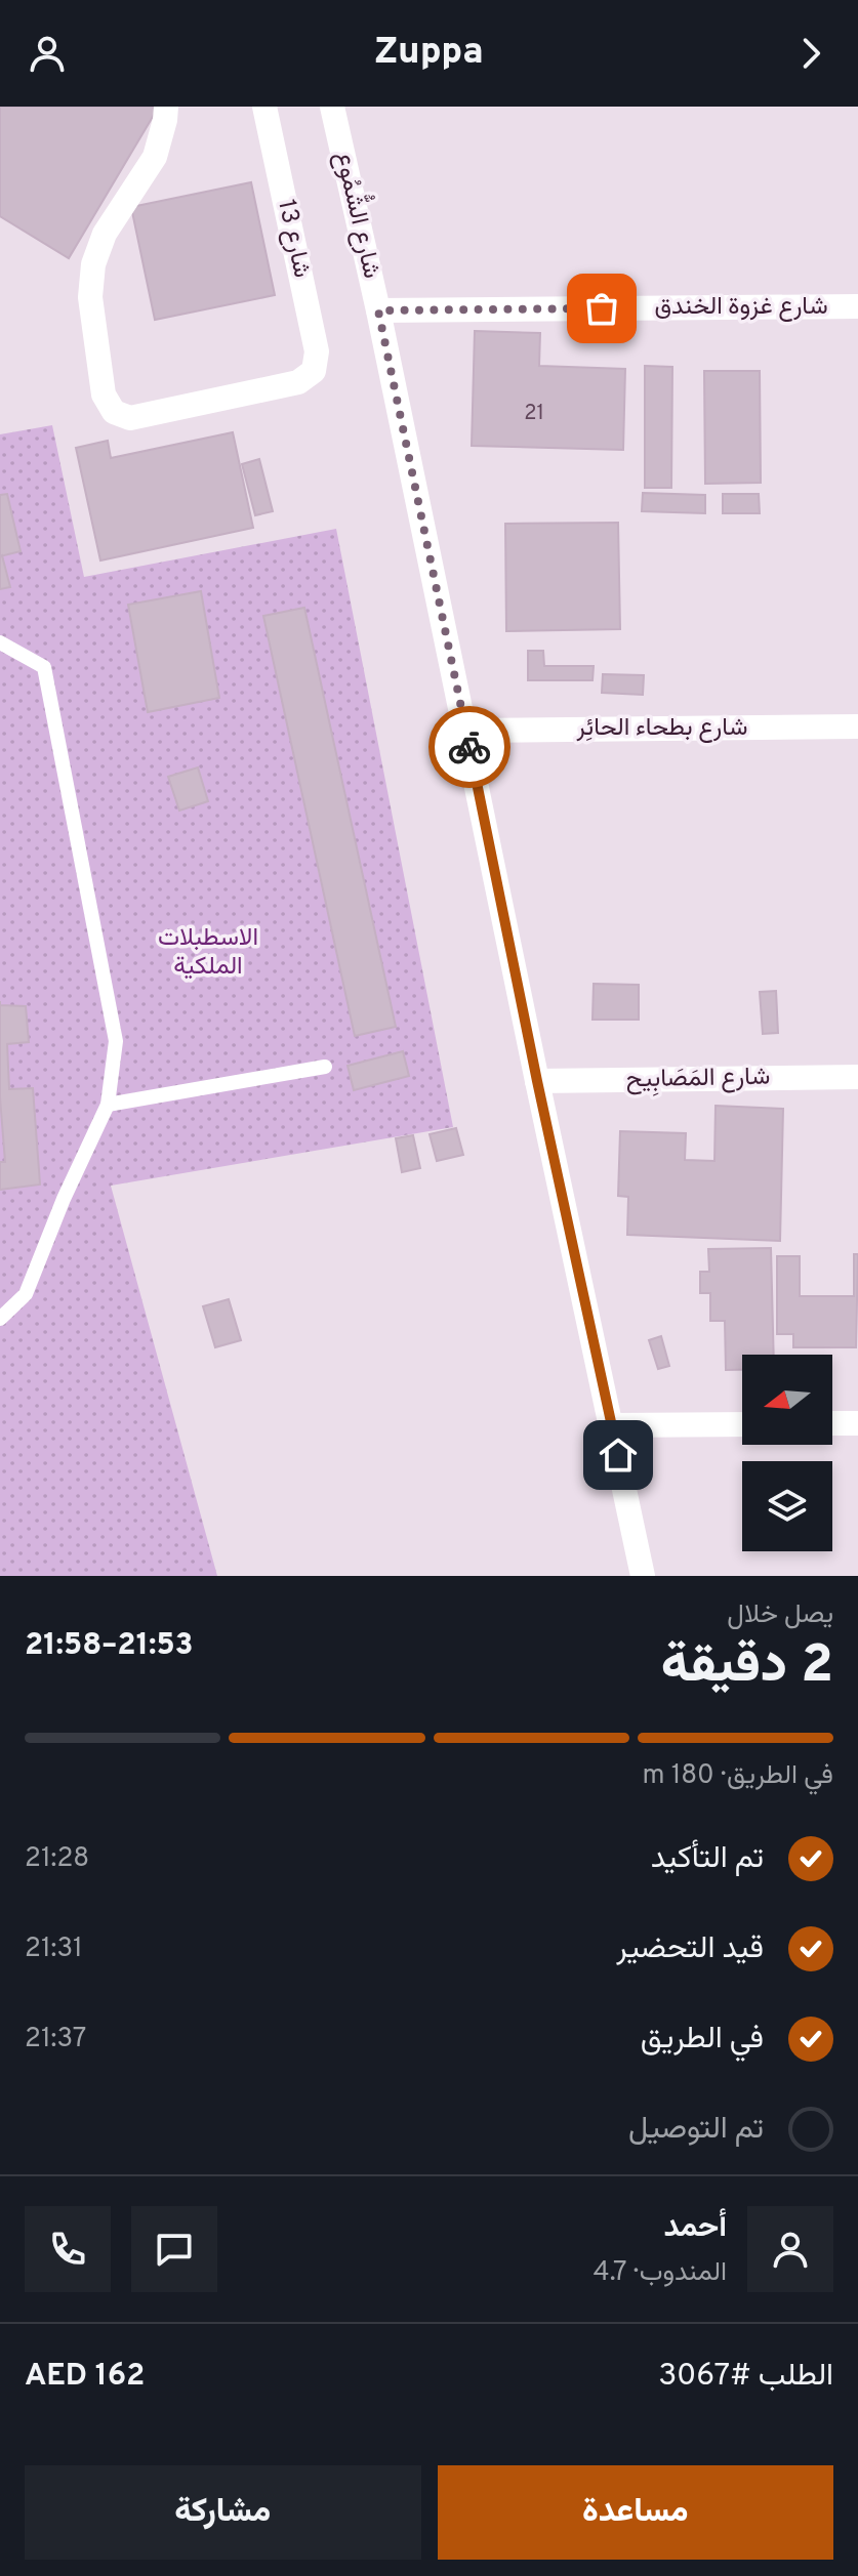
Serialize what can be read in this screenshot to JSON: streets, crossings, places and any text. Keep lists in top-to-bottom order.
{
  "streets": {
    "street": [
      "شارع الشُّمُوع",
      "شارع 13",
      "شارع غزوة الخندق",
      "شارع بطحاء الحائِر",
      "شارع المَصَابِيح"
    ]
  },
  "crossings": [
    ["شارع الشُّمُوع", "شارع غزوة الخندق"],
    ["شارع الشُّمُوع", "شارع بطحاء الحائِر"],
    ["شارع الشُّمُوع", "شارع المَصَابِيح"]
  ],
  "parks": ["الاسطبلات الملكية"],
  "house_numbers": ["21"],
  "north": "left",
  "page": {
    "header": "Zuppa",
    "heading": ["2 دقيقة", "يصل خلال", "21:53–21:58"],
    "panel": [
      "أحمد",
      "المندوب · 4.7",
      "الطلب #3067",
      "AED 162"
    ],
    "bar": "في الطريق · 180 m",
    "list": [
      ["تم التأكيد", "21:28"],
      ["قيد التحضير", "21:31"],
      ["في الطريق", "21:37"],
      "تم التوصيل"
    ],
    "buttons": ["مساعدة", "مشاركة"]
  }
}
